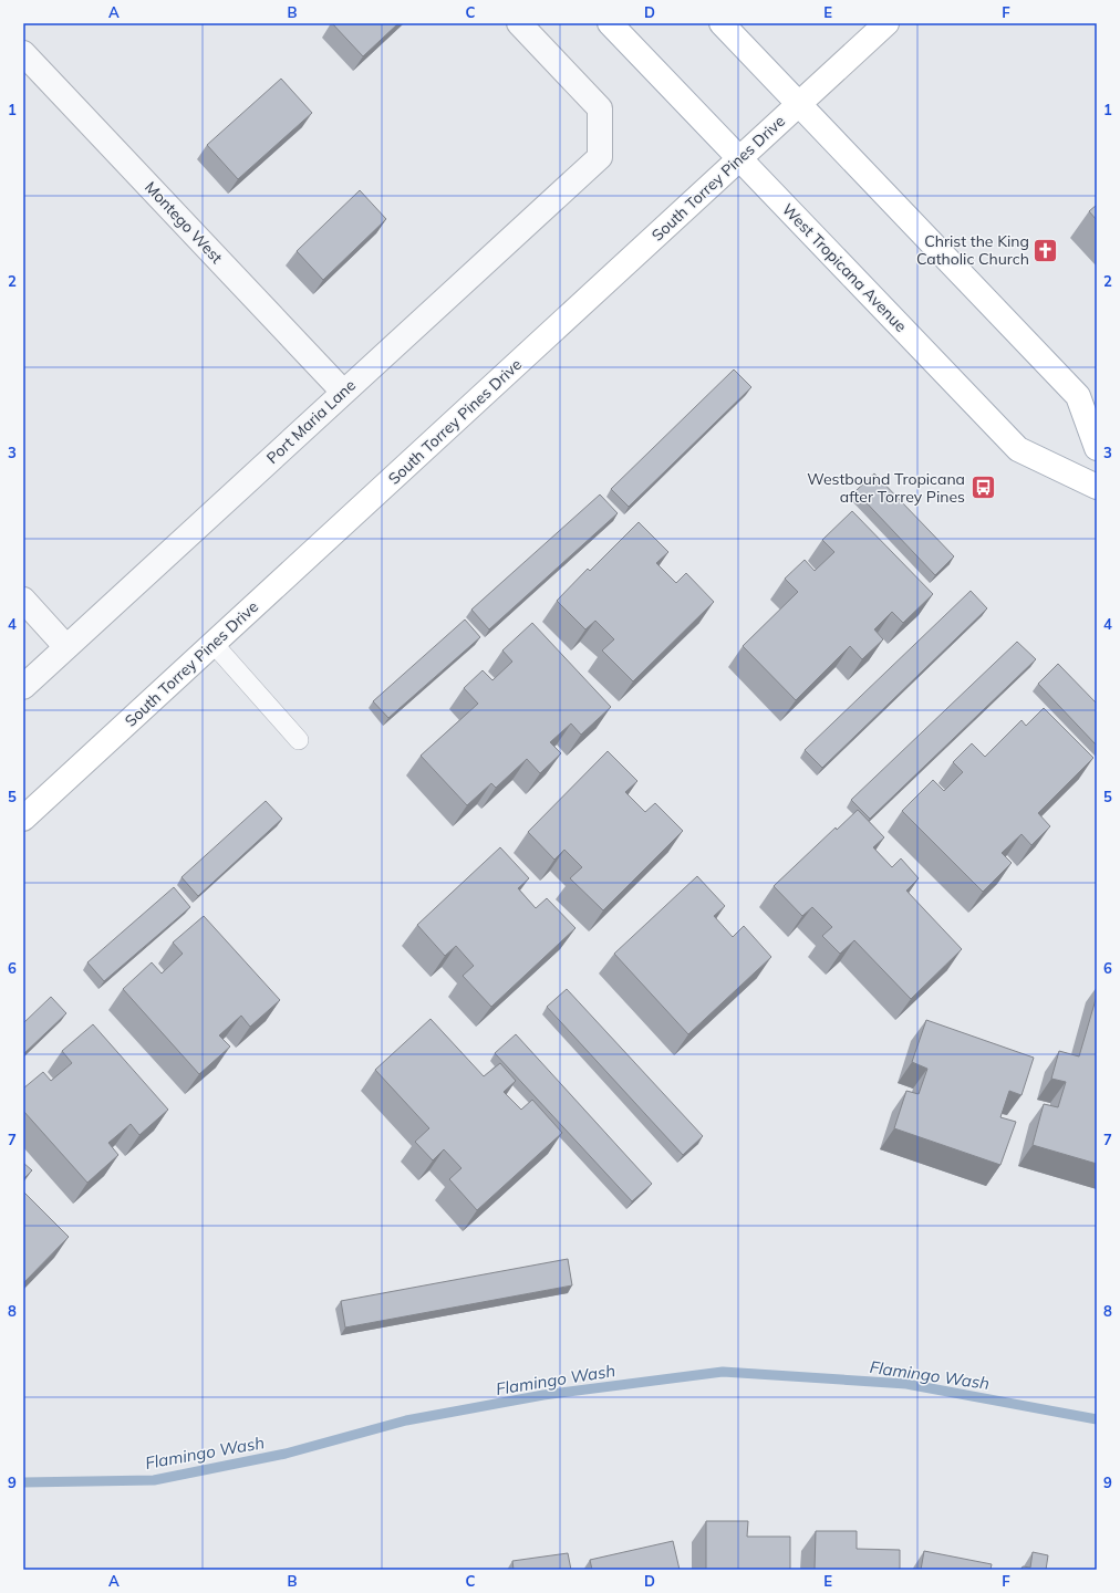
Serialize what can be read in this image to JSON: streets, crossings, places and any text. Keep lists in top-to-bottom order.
{
  "streets": {
    "main road": ["South Torrey Pines Drive", "West Tropicana Avenue"],
    "street": ["Montego West", "Port Maria Lane"]
  },
  "crossings": [
    ["South Torrey Pines Drive", "West Tropicana Avenue"],
    ["Montego West", "Port Maria Lane"]
  ],
  "water": ["Flamingo Wash"],
  "places": {
    "church": ["Christ the King Catholic Church"],
    "bus stop": ["Westbound Tropicana after Torrey Pines"]
  },
  "grid": {
    "columns": [
      "A",
      "B",
      "C",
      "D",
      "E",
      "F"
    ],
    "rows": [
      "1",
      "2",
      "3",
      "4",
      "5",
      "6",
      "7",
      "8",
      "9"
    ]
  }
}
